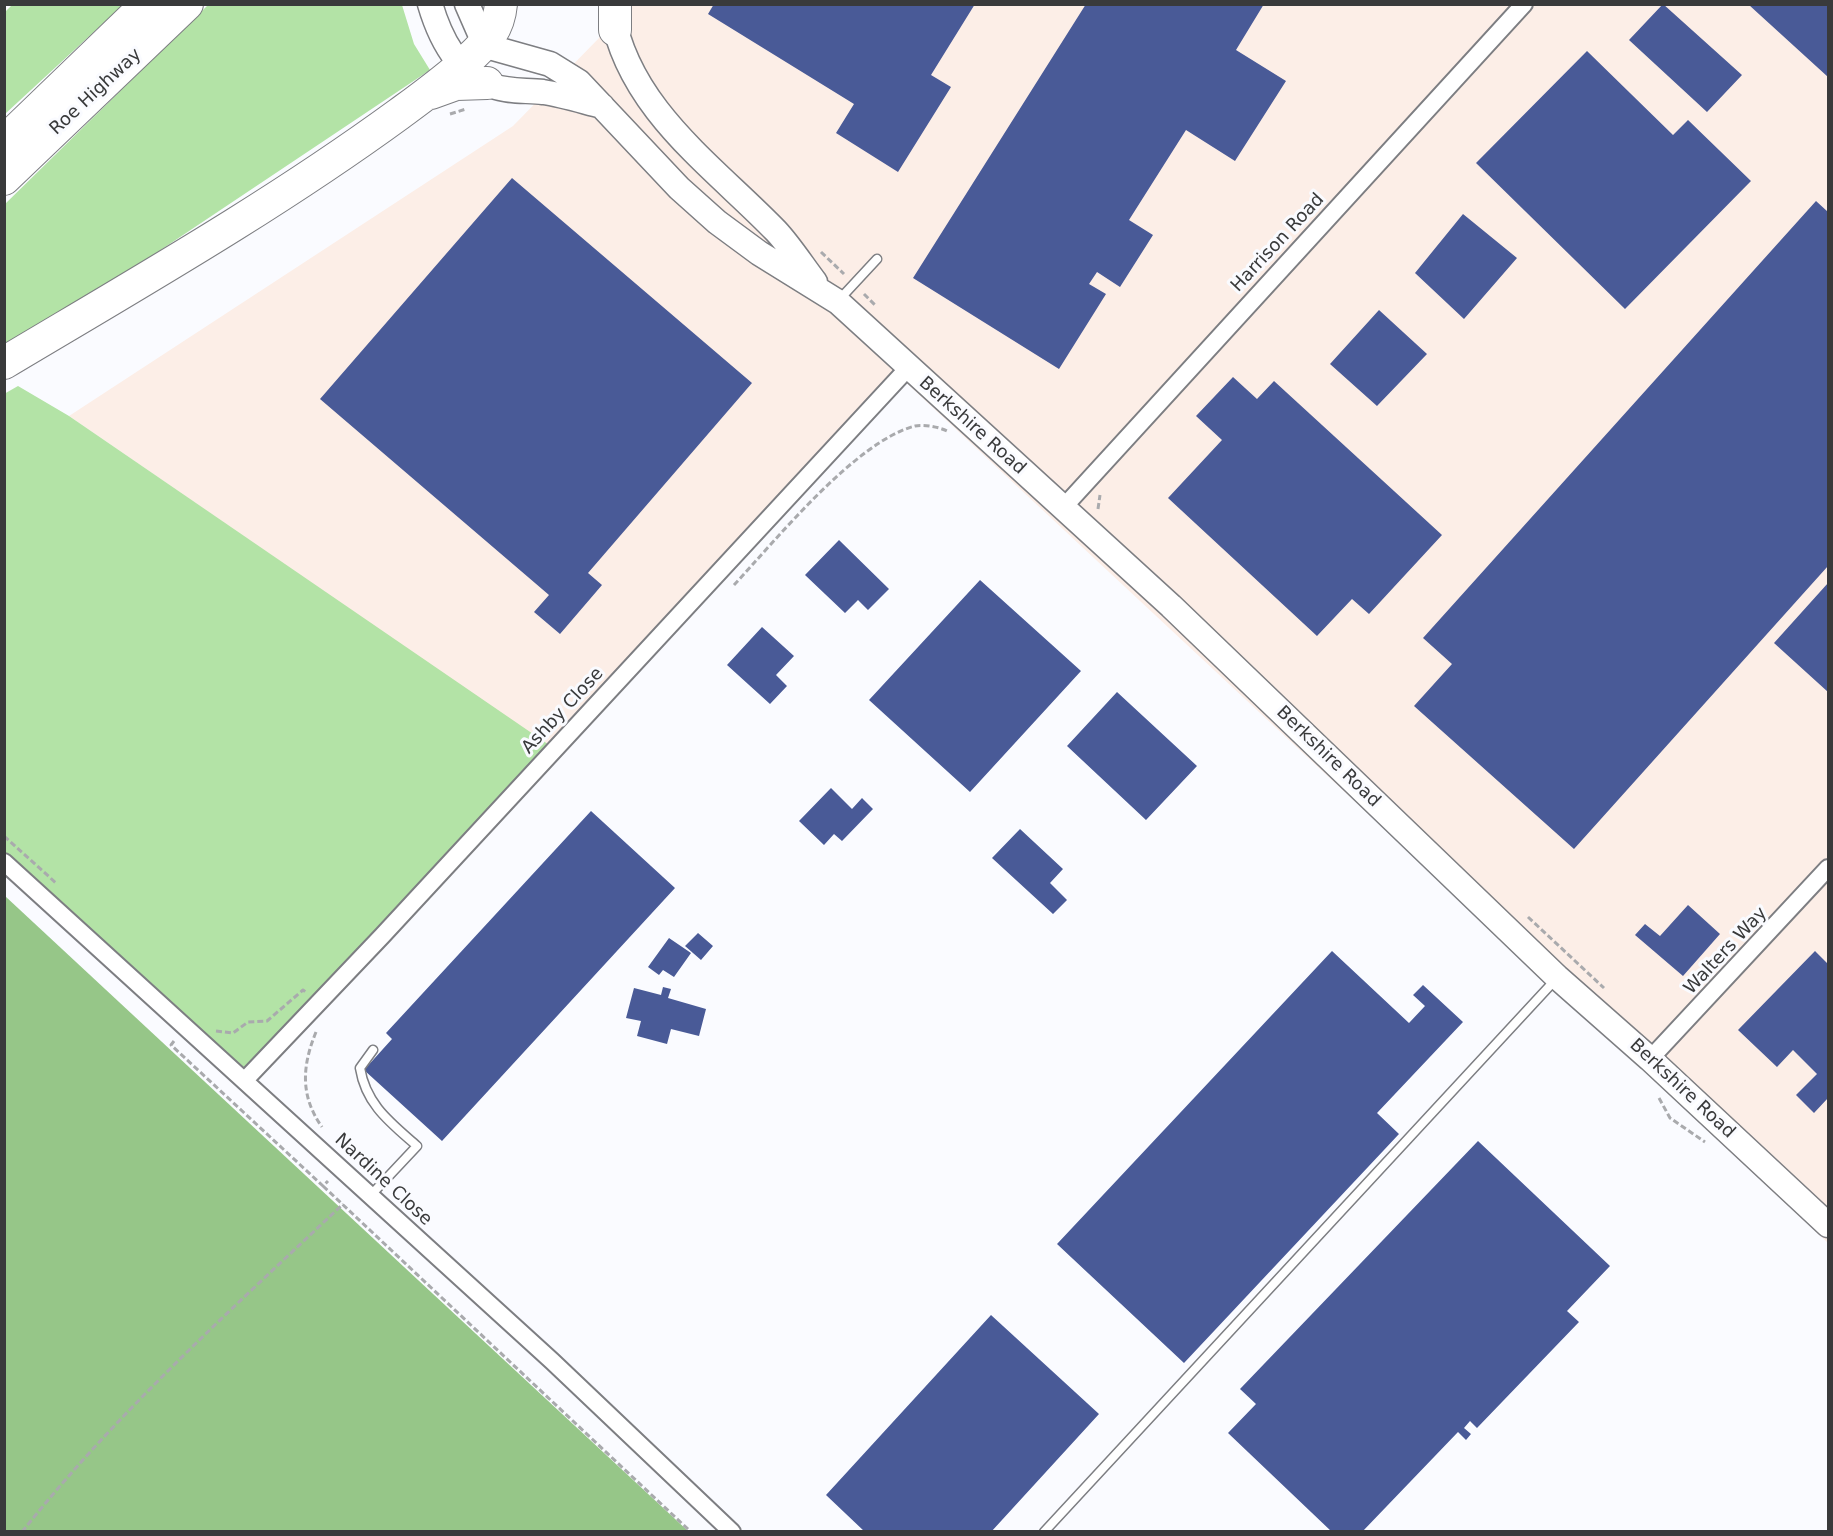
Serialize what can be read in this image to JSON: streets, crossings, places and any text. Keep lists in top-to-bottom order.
{
  "streets": {
    "highway": ["Roe Highway"],
    "main road": ["Berkshire Road"],
    "street": [
      "Harrison Road",
      "Ashby Close",
      "Walters Way",
      "Nardine Close"
    ]
  },
  "crossings": [
    ["Harrison Road", "Berkshire Road"],
    ["Berkshire Road", "Ashby Close"],
    ["Berkshire Road", "Walters Way"],
    ["Ashby Close", "Nardine Close"]
  ]
}
